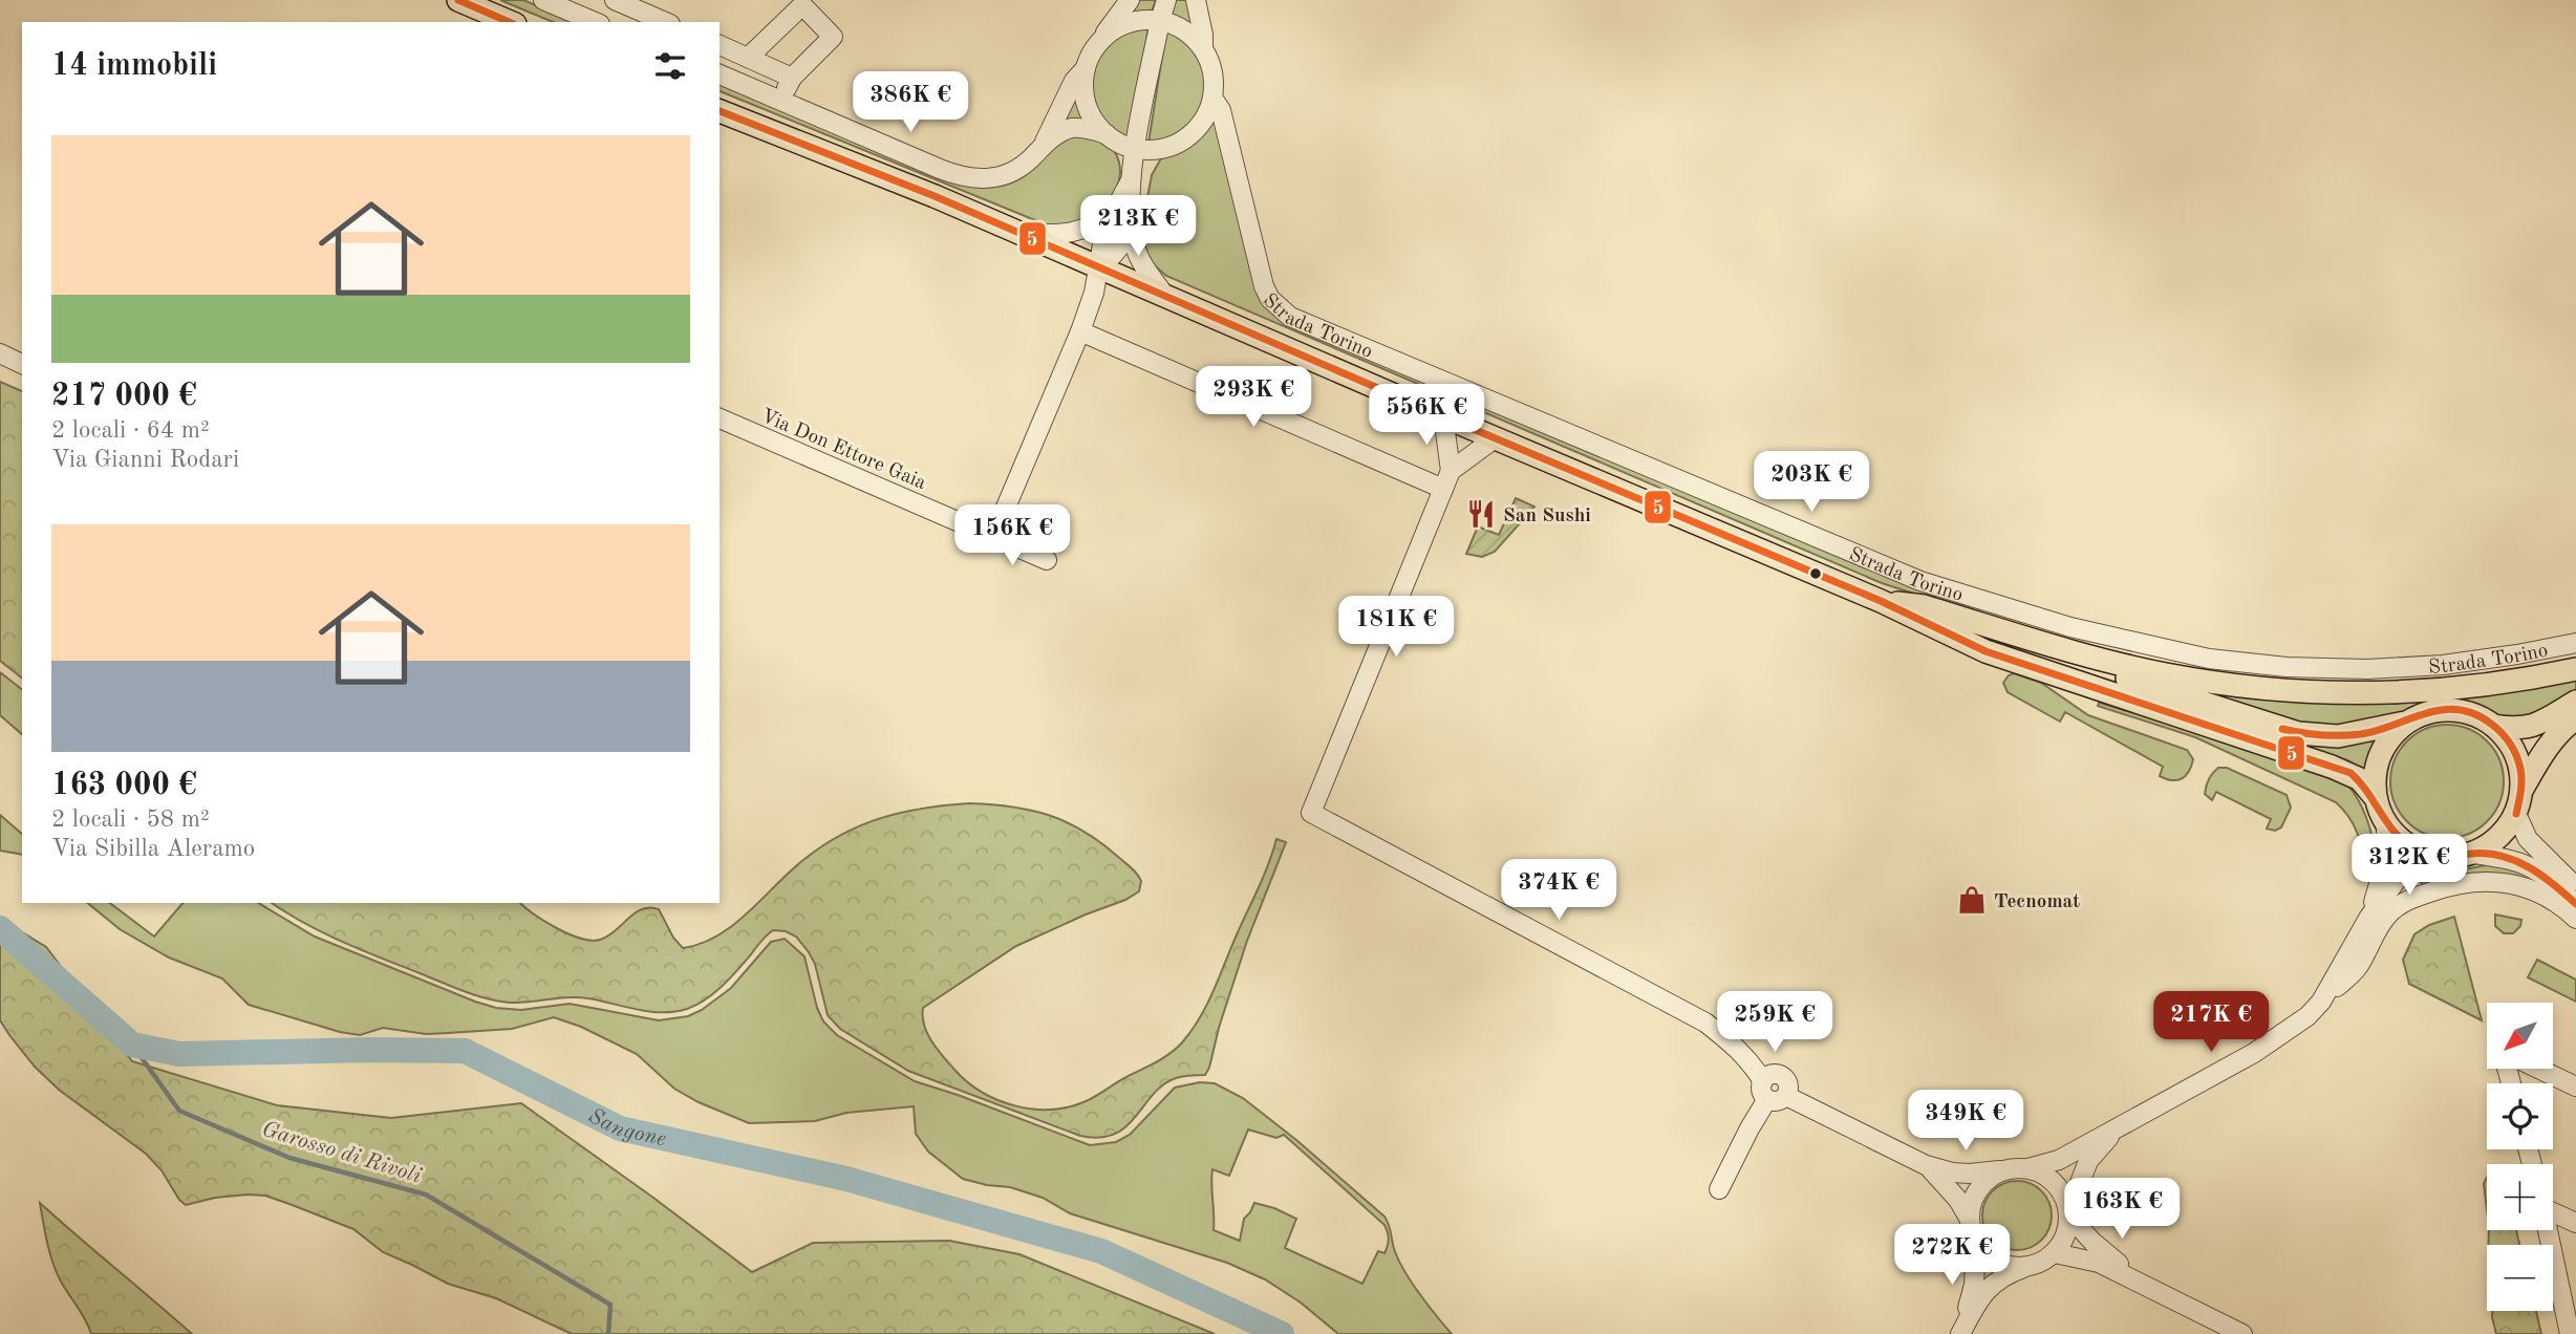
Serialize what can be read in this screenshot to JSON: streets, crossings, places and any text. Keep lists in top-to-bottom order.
{
  "streets": {
    "main road": ["Strada Torino"],
    "street": ["Via Don Ettore Gaia"]
  },
  "water": ["Sangone", "Garosso di Rivoli"],
  "places": {
    "restaurant": ["San Sushi"],
    "shop": ["Tecnomat"]
  },
  "lines": ["transit line 5"],
  "north": "bottom left",
  "page": {
    "heading": "14 immobili",
    "price": [
      "386K €",
      "213K €",
      "293K €",
      "556K €",
      "203K €",
      "156K €",
      "181K €",
      "312K €",
      "374K €",
      "259K €",
      "217K €",
      "349K €",
      "163K €",
      "272K €"
    ],
    "list": [
      {
        "name": "217 000 €",
        "note": "2 locali · 64 m² · Via Gianni Rodari"
      },
      {
        "name": "163 000 €",
        "note": "2 locali · 58 m² · Via Sibilla Aleramo"
      }
    ],
    "map_buttons": ["+", "−"]
  }
}
